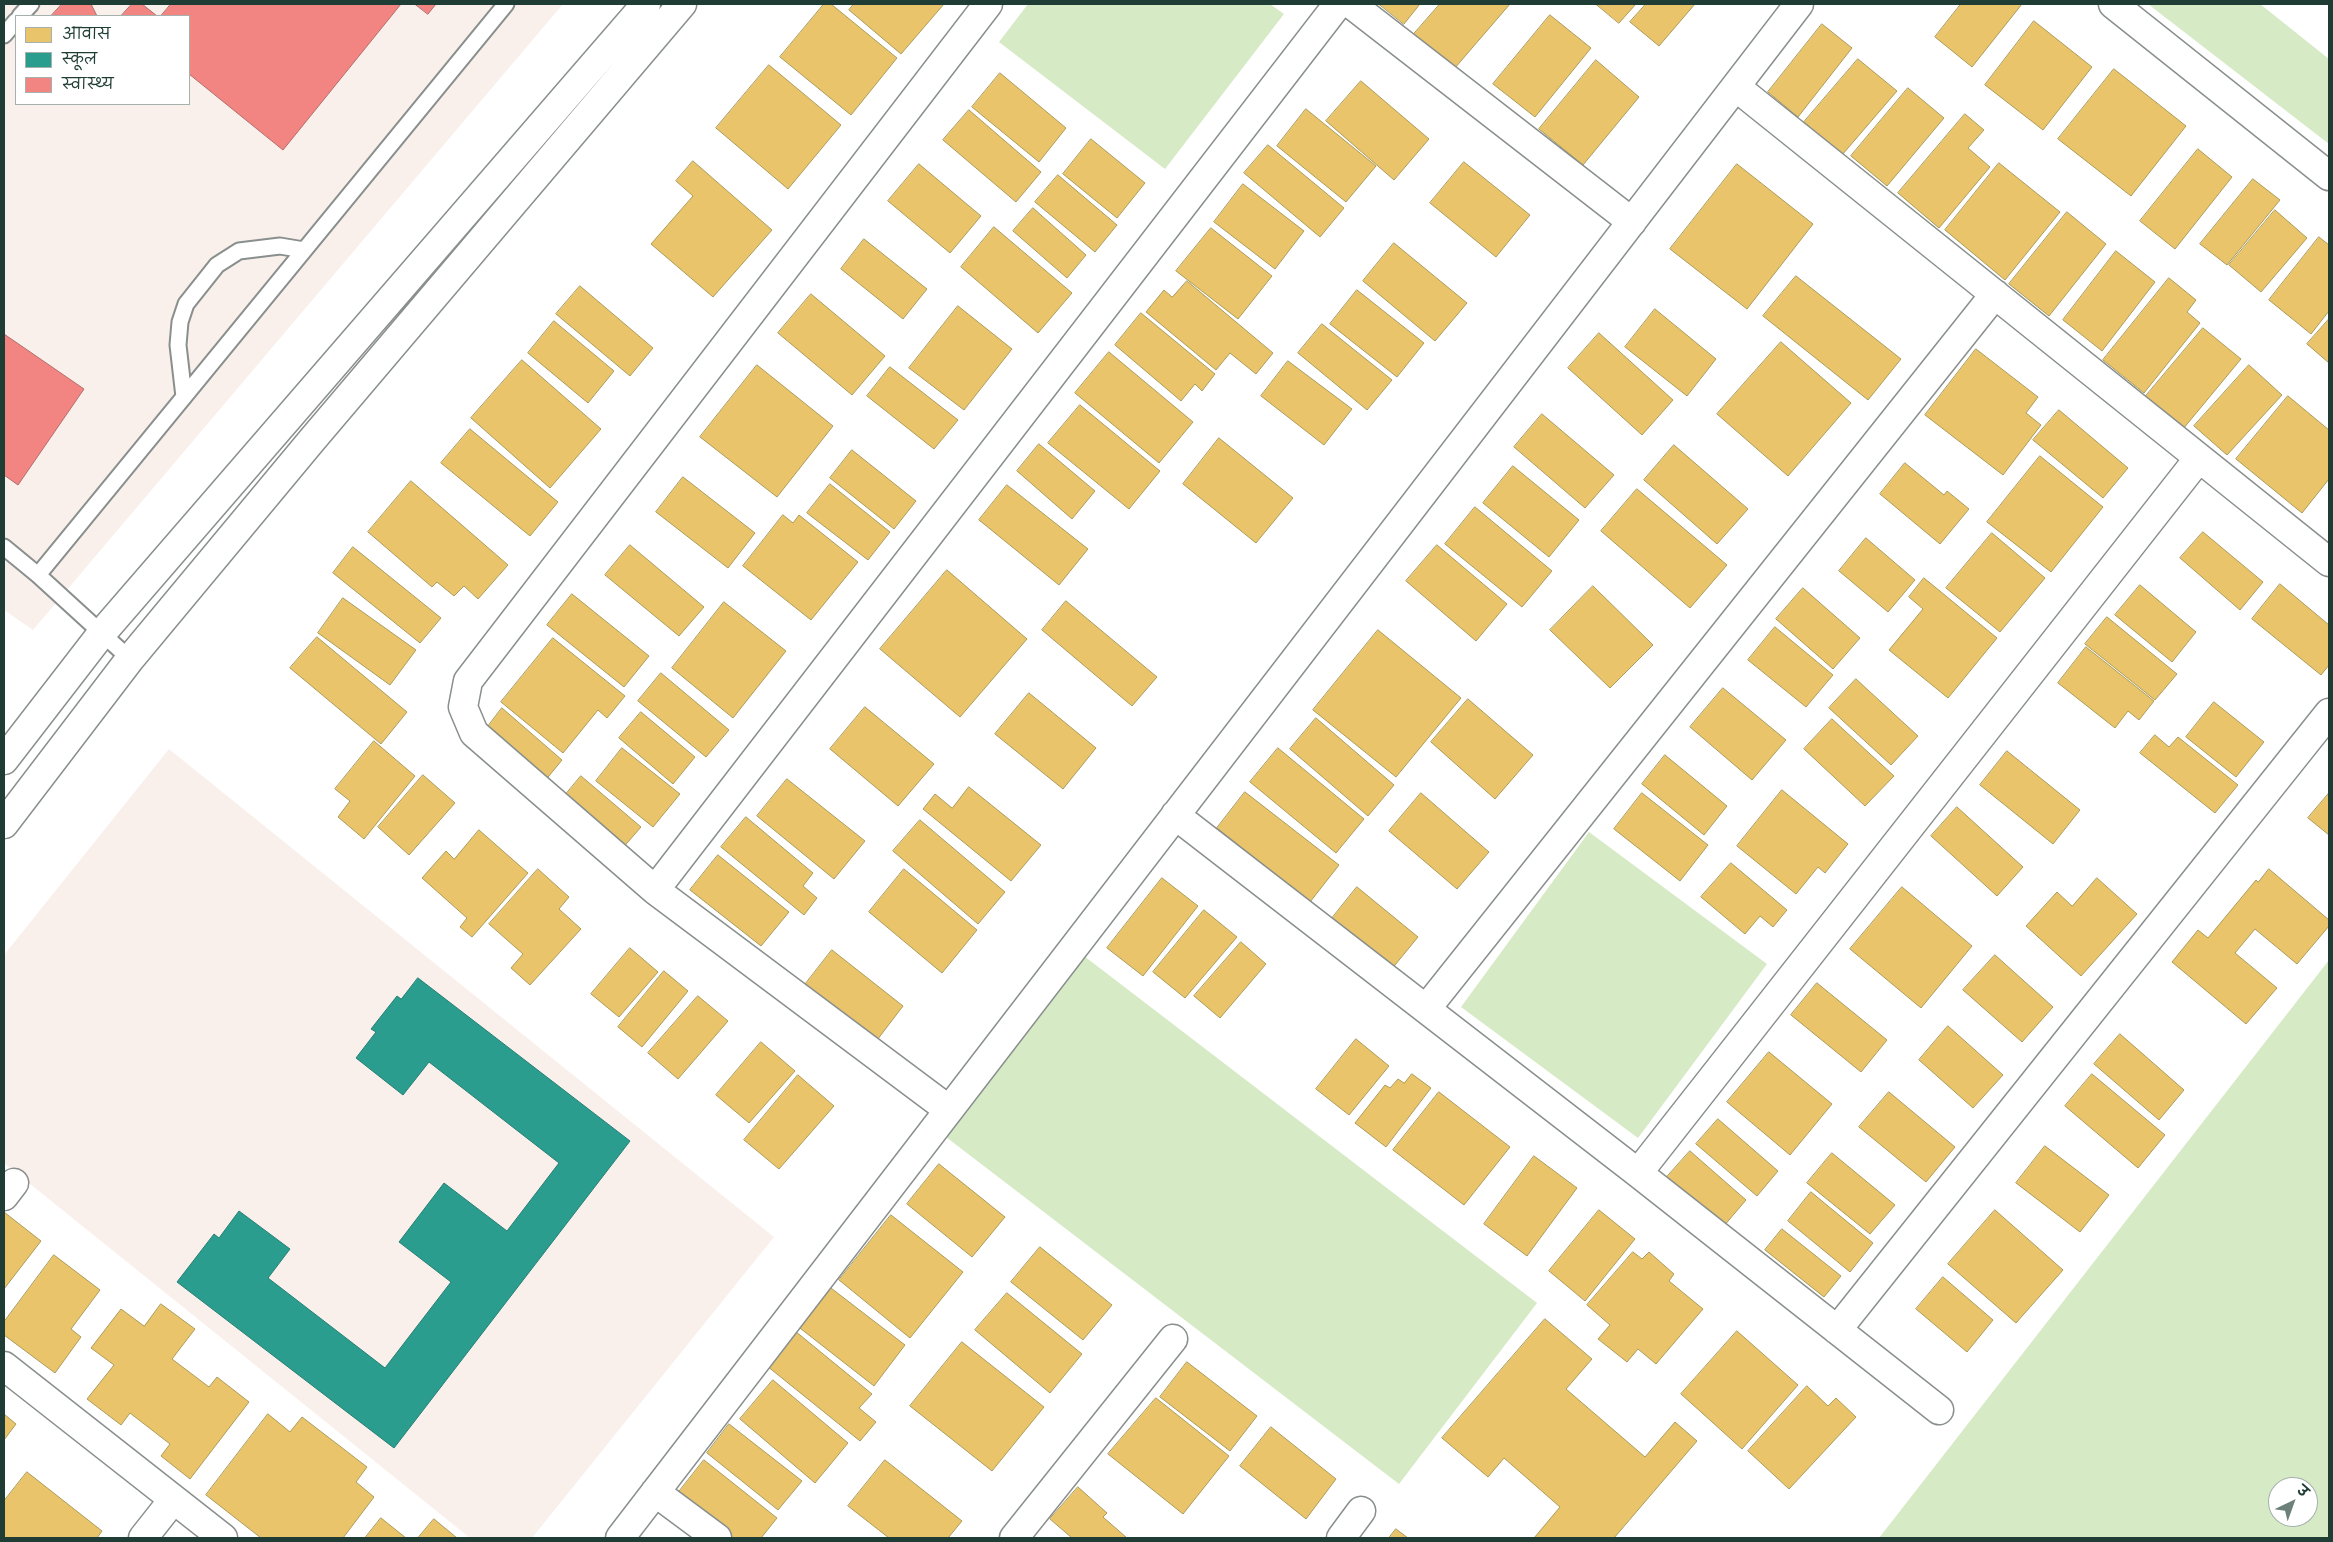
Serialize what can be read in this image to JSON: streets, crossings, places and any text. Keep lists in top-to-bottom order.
{
  "legend": ["आवास", "स्कूल", "स्वास्थ्य"],
  "north": "top right"
}
